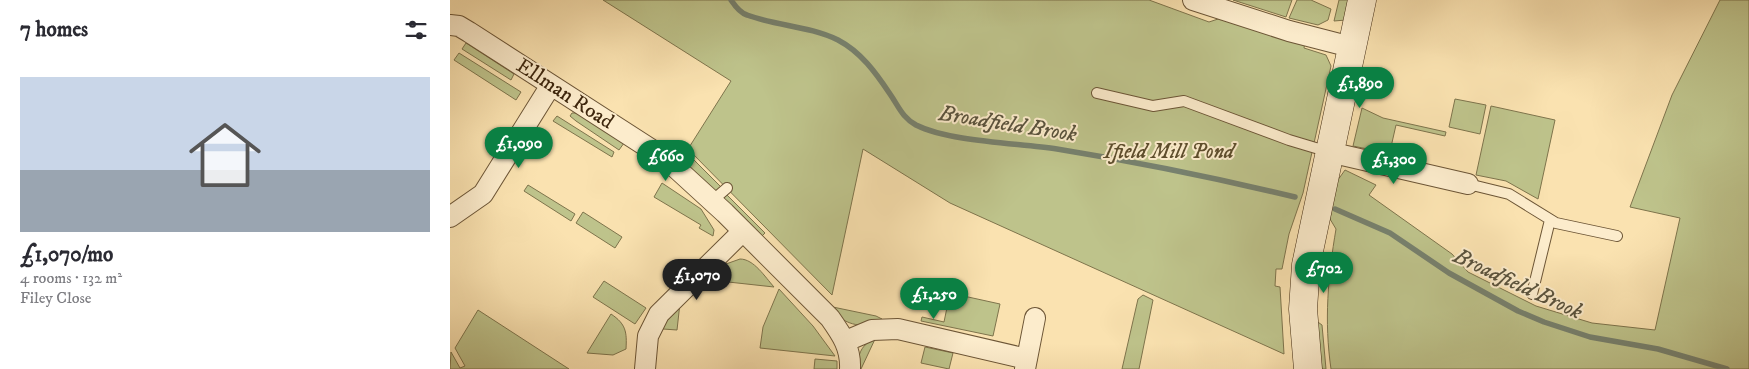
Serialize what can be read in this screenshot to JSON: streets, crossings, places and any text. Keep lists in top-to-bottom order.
{
  "streets": {
    "street": ["Ellman Road"]
  },
  "water": ["Broadfield Brook"],
  "parks": ["Ifield Mill Pond"],
  "page": {
    "heading": "7 homes",
    "list": [
      {
        "name": "£1,070/mo",
        "note": "4 rooms · 132 m² · Filey Close"
      }
    ],
    "price": [
      "£1,890",
      "£1,090",
      "£660",
      "£1,300",
      "£702",
      "£1,070",
      "£1,250"
    ]
  }
}
